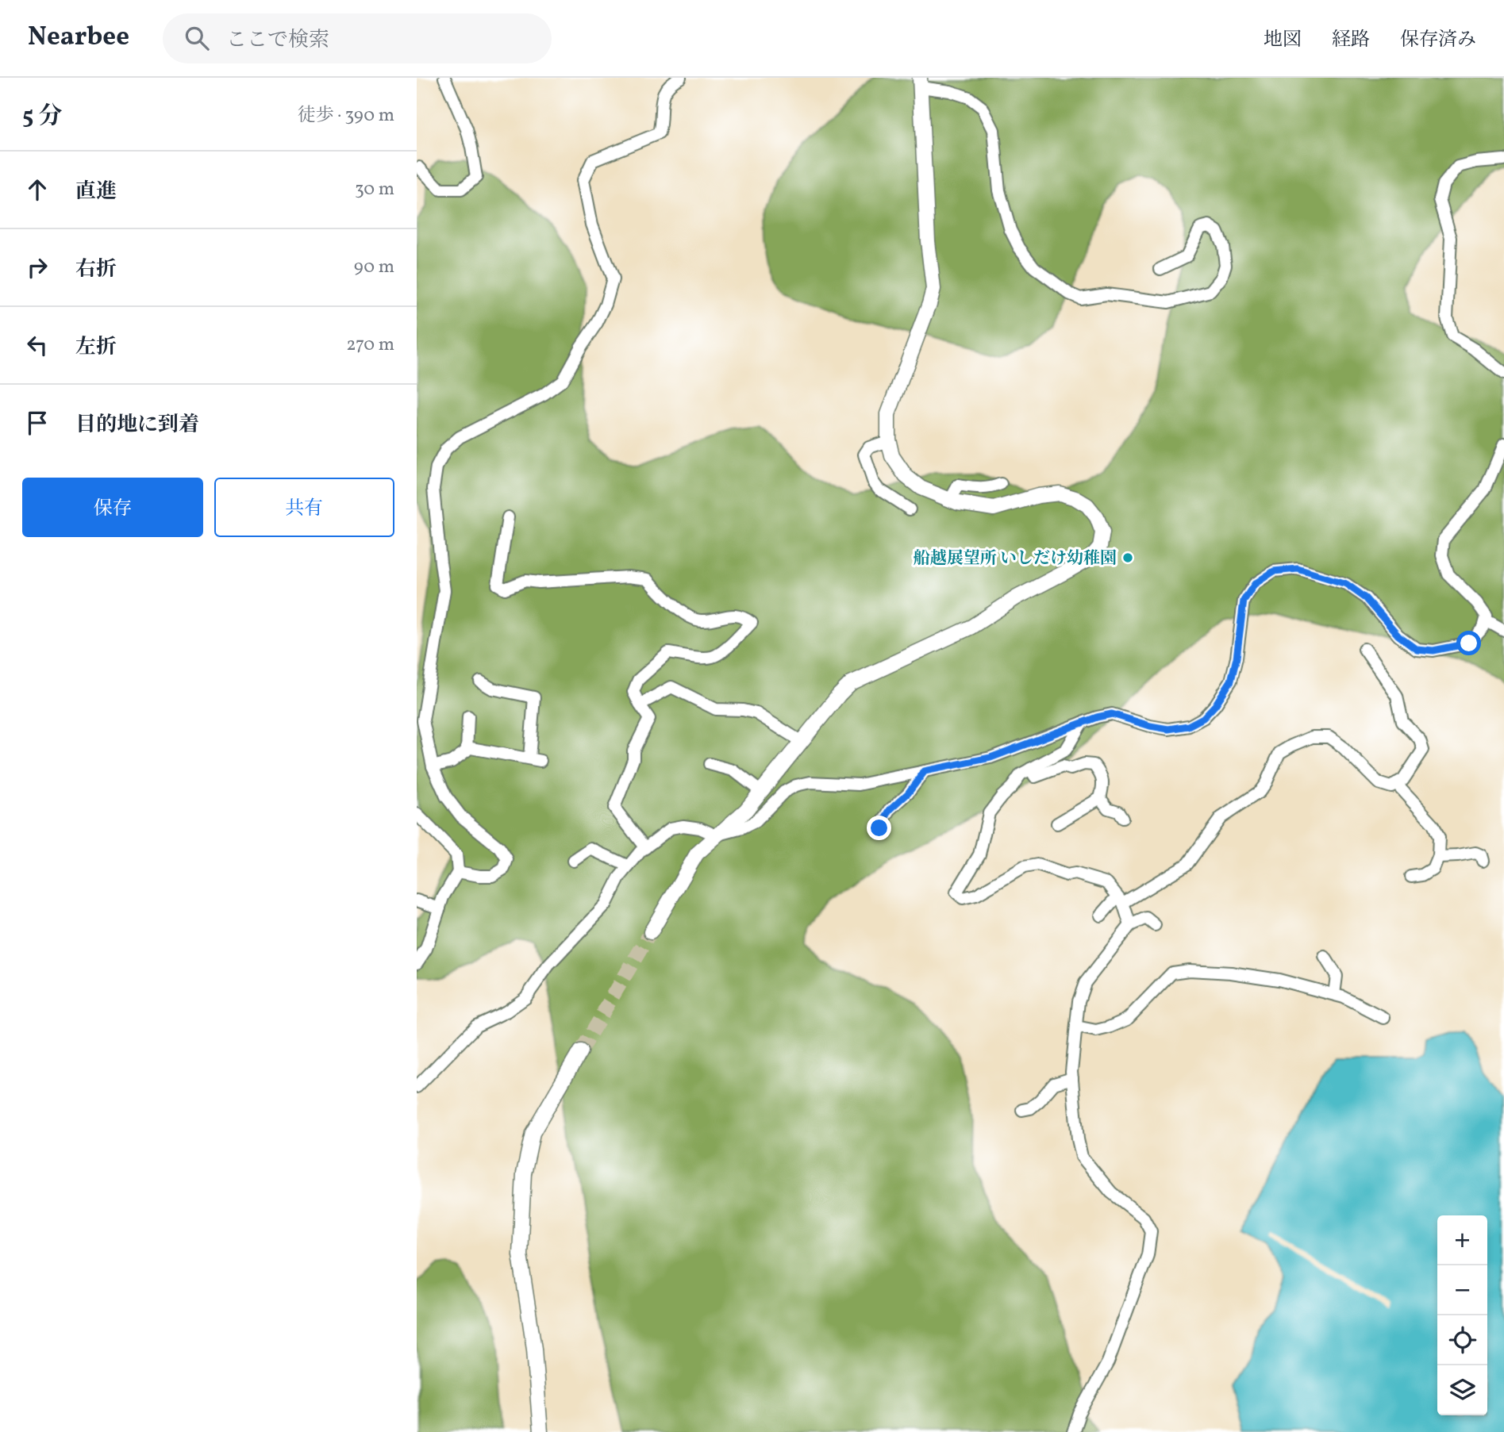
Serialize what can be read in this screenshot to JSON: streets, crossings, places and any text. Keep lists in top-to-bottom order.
{
  "places": ["船越展望所 いしだけ幼稚園"],
  "page": {
    "header": "Nearbee",
    "search": "ここで検索",
    "nav": ["地図", "経路", "保存済み"],
    "heading": ["5 分", "徒歩 · 390 m"],
    "list": [
      ["直進", "30 m"],
      ["右折", "90 m"],
      ["左折", "270 m"],
      "目的地に到着"
    ],
    "buttons": ["保存", "共有"],
    "map_buttons": ["+", "−"]
  }
}
